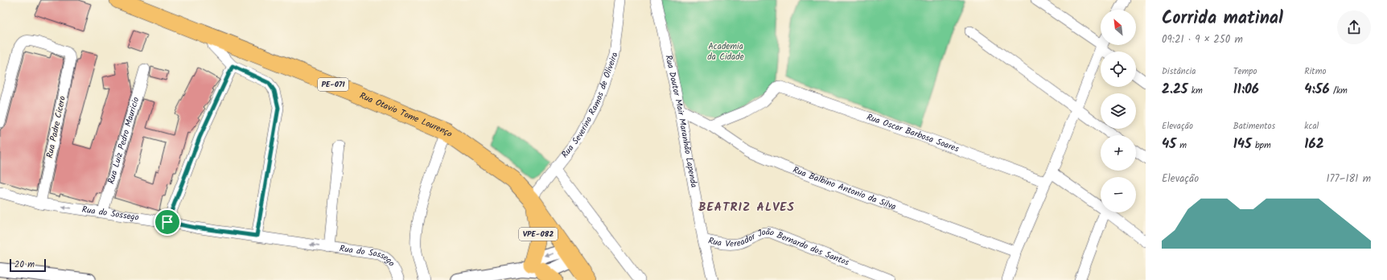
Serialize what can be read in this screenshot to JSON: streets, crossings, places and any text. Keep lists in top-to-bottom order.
{
  "streets": {
    "main road": ["PE-071", "Rua Otavio Tome Lourenço", "VPE-082"],
    "street": [
      "Rua Severino Ramos de Oliveira",
      "Rua Doutor Mair Maranhão Lapenda",
      "Rua Padre Cicero",
      "Rua Oscar Barbosa Soares",
      "Rua Luiz Pedro Mauricio",
      "Rua Balbino Antonio da Silva",
      "Rua do Sossego",
      "Rua Vereador João Bernardo dos Santos"
    ]
  },
  "crossings": [
    ["Rua Severino Ramos de Oliveira", "Rua Otavio Tome Lourenço"],
    ["Rua Severino Ramos de Oliveira", "VPE-082"],
    ["Rua Otavio Tome Lourenço", "VPE-082"],
    ["Rua Doutor Mair Maranhão Lapenda", "Rua Balbino Antonio da Silva"],
    ["Rua Doutor Mair Maranhão Lapenda", "Rua Vereador João Bernardo dos Santos"],
    ["Rua Padre Cicero", "Rua do Sossego"],
    ["Rua Oscar Barbosa Soares", "Rua Balbino Antonio da Silva"],
    ["Rua Luiz Pedro Mauricio", "Rua do Sossego"]
  ],
  "districts": ["BEATRIZ ALVES"],
  "parks": ["Academia da Cidade"],
  "scale_bar": "20 m",
  "north": "top left",
  "page": {
    "heading": ["Corrida matinal", "09:21 · 9 × 250 m"],
    "map_buttons": ["+", "−"],
    "stats": [
      ["Distância", "2.25 km"],
      ["Tempo", "11:06"],
      ["Ritmo", "4:56 /km"],
      ["Elevação", "45 m"],
      ["Batimentos", "145 bpm"],
      ["kcal", "162"]
    ],
    "chart": ["Elevação", "177–181 m"],
    "scale": "20 m"
  }
}
